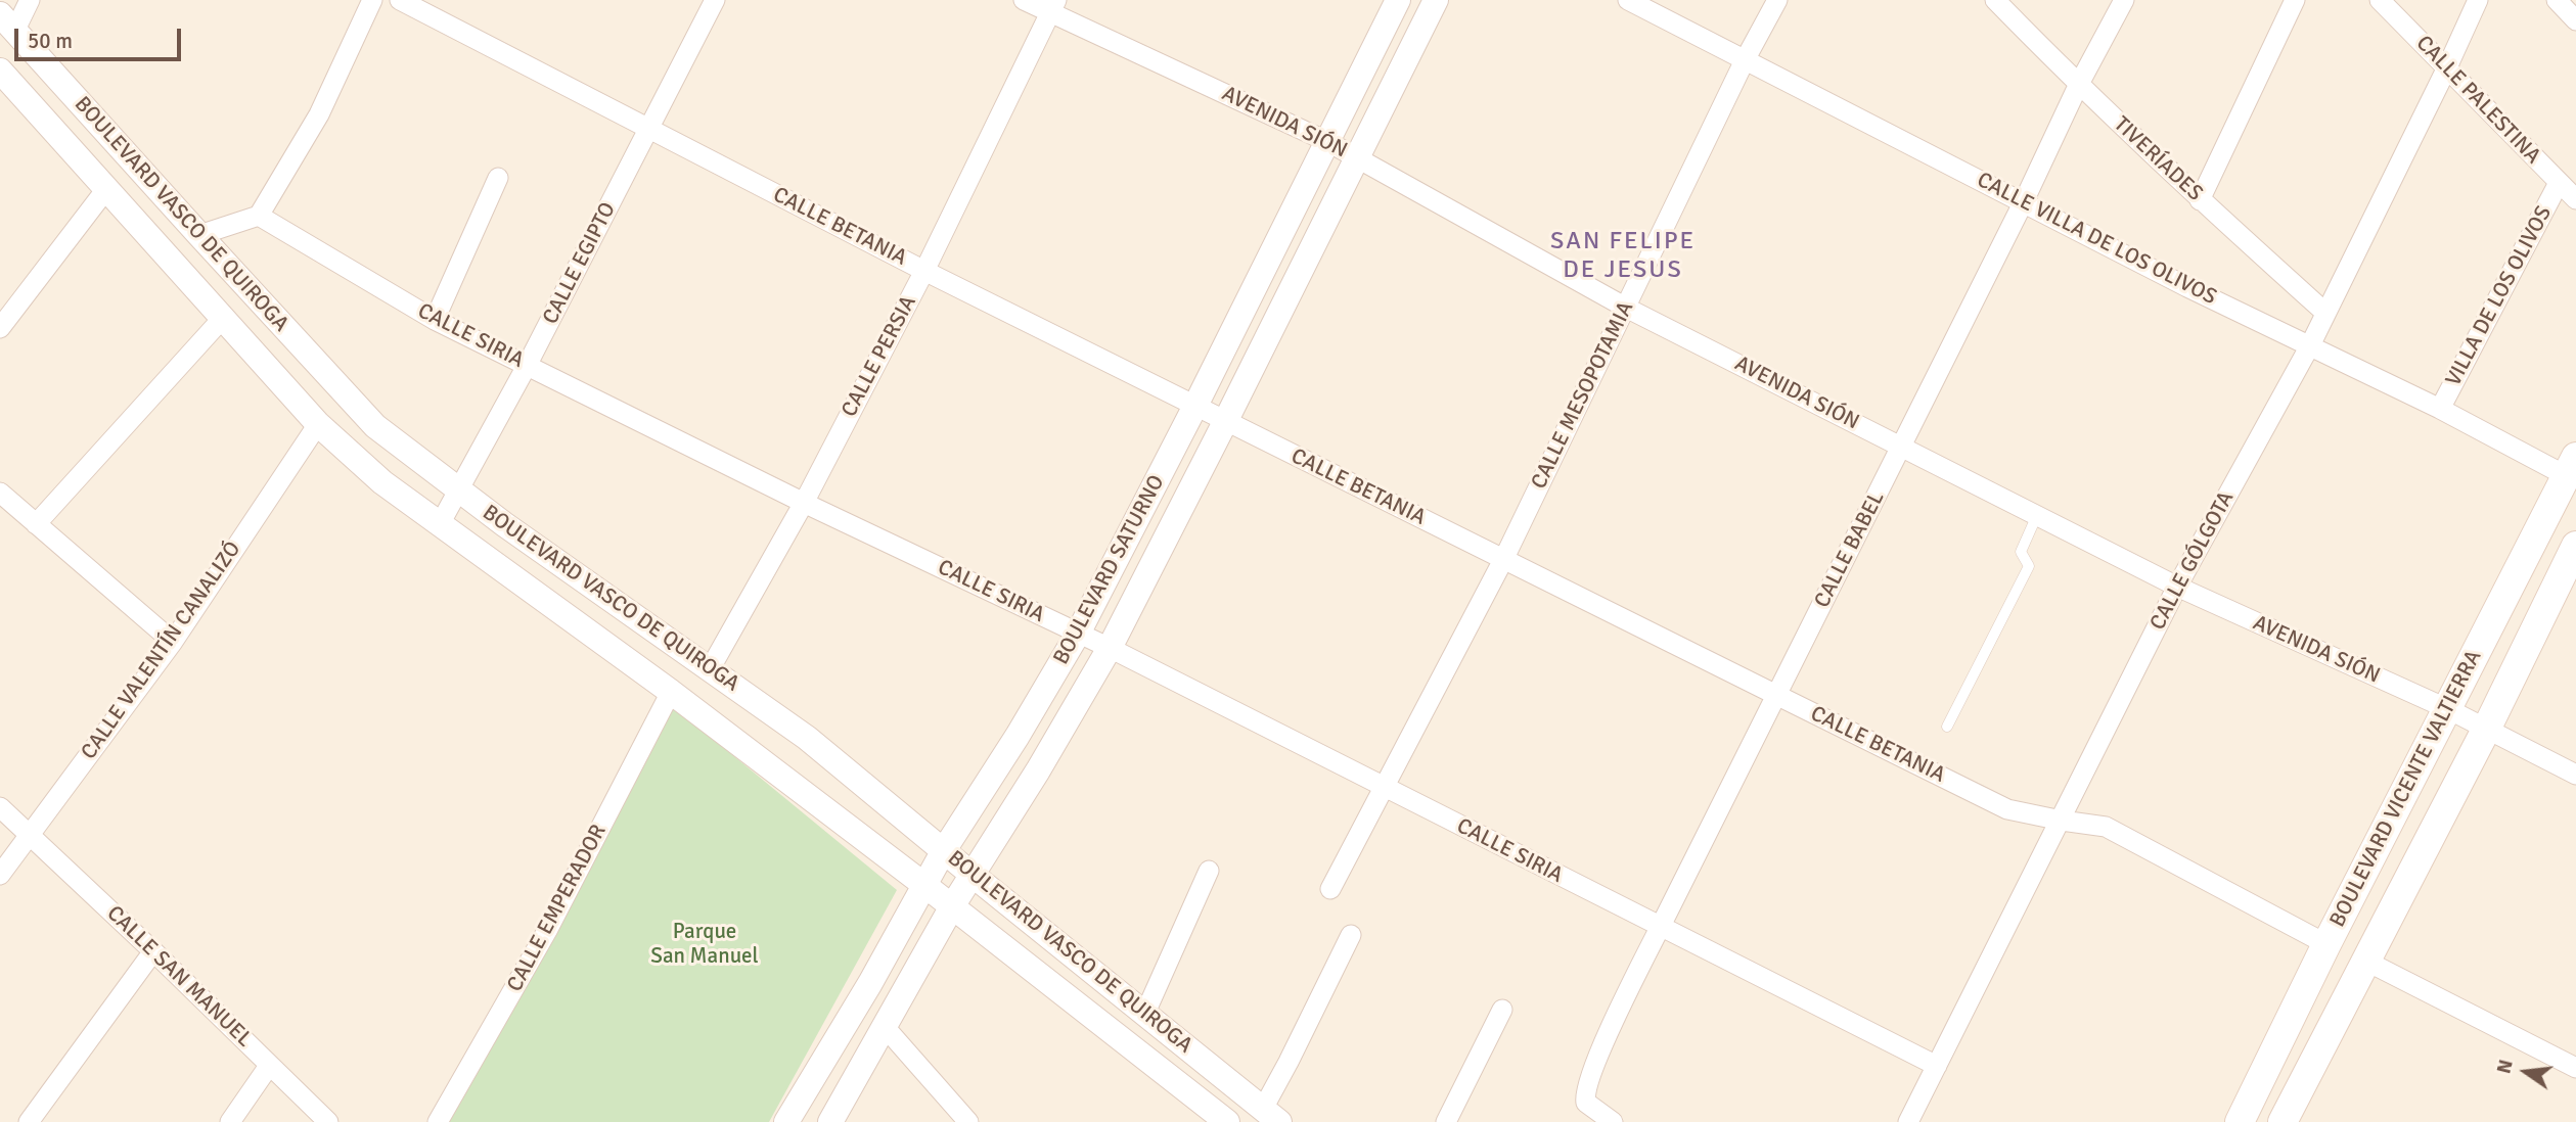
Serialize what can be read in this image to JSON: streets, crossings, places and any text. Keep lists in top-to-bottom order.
{
  "streets": {
    "main road": ["BOULEVARD VICENTE VALTIERRA"],
    "street": [
      "CALLE PALESTINA",
      "AVENIDA SIÓN",
      "TIVERÍADES",
      "BOULEVARD VASCO DE QUIROGA",
      "CALLE BETANIA",
      "CALLE VILLA DE LOS OLIVOS",
      "CALLE EGIPTO",
      "VILLA DE LOS OLIVOS",
      "CALLE SIRIA",
      "CALLE PERSIA",
      "CALLE MESOPOTAMIA",
      "CALLE BABEL",
      "CALLE GÓLGOTA",
      "BOULEVARD SATURNO",
      "CALLE VALENTÍN CANALIZÓ",
      "CALLE EMPERADOR",
      "CALLE SAN MANUEL"
    ]
  },
  "crossings": [
    ["CALLE PALESTINA", "VILLA DE LOS OLIVOS"],
    ["CALLE PALESTINA", "CALLE GÓLGOTA"],
    ["AVENIDA SIÓN", "CALLE PERSIA"],
    ["AVENIDA SIÓN", "CALLE MESOPOTAMIA"],
    ["AVENIDA SIÓN", "CALLE BABEL"],
    ["AVENIDA SIÓN", "CALLE GÓLGOTA"],
    ["AVENIDA SIÓN", "BOULEVARD SATURNO"],
    ["AVENIDA SIÓN", "BOULEVARD VICENTE VALTIERRA"],
    ["TIVERÍADES", "CALLE BABEL"],
    ["TIVERÍADES", "CALLE GÓLGOTA"],
    ["BOULEVARD VASCO DE QUIROGA", "CALLE EGIPTO"],
    ["BOULEVARD VASCO DE QUIROGA", "CALLE PERSIA"],
    ["BOULEVARD VASCO DE QUIROGA", "BOULEVARD SATURNO"],
    ["BOULEVARD VASCO DE QUIROGA", "CALLE VALENTÍN CANALIZÓ"],
    ["BOULEVARD VASCO DE QUIROGA", "CALLE EMPERADOR"],
    ["CALLE BETANIA", "CALLE EGIPTO"],
    ["CALLE BETANIA", "CALLE PERSIA"],
    ["CALLE BETANIA", "CALLE MESOPOTAMIA"],
    ["CALLE BETANIA", "CALLE BABEL"],
    ["CALLE BETANIA", "CALLE GÓLGOTA"],
    ["CALLE BETANIA", "BOULEVARD SATURNO"],
    ["CALLE BETANIA", "BOULEVARD VICENTE VALTIERRA"],
    ["CALLE VILLA DE LOS OLIVOS", "VILLA DE LOS OLIVOS"],
    ["CALLE VILLA DE LOS OLIVOS", "CALLE MESOPOTAMIA"],
    ["CALLE VILLA DE LOS OLIVOS", "CALLE BABEL"],
    ["CALLE VILLA DE LOS OLIVOS", "CALLE GÓLGOTA"],
    ["CALLE VILLA DE LOS OLIVOS", "BOULEVARD VICENTE VALTIERRA"],
    ["CALLE EGIPTO", "CALLE SIRIA"],
    ["CALLE SIRIA", "CALLE PERSIA"],
    ["CALLE SIRIA", "CALLE MESOPOTAMIA"],
    ["CALLE SIRIA", "CALLE BABEL"],
    ["CALLE SIRIA", "CALLE GÓLGOTA"],
    ["CALLE SIRIA", "BOULEVARD SATURNO"],
    ["CALLE VALENTÍN CANALIZÓ", "CALLE SAN MANUEL"]
  ],
  "districts": ["SAN FELIPE DE JESUS"],
  "parks": ["Parque San Manuel"],
  "scale_bar": "50 m",
  "north": "left"
}
